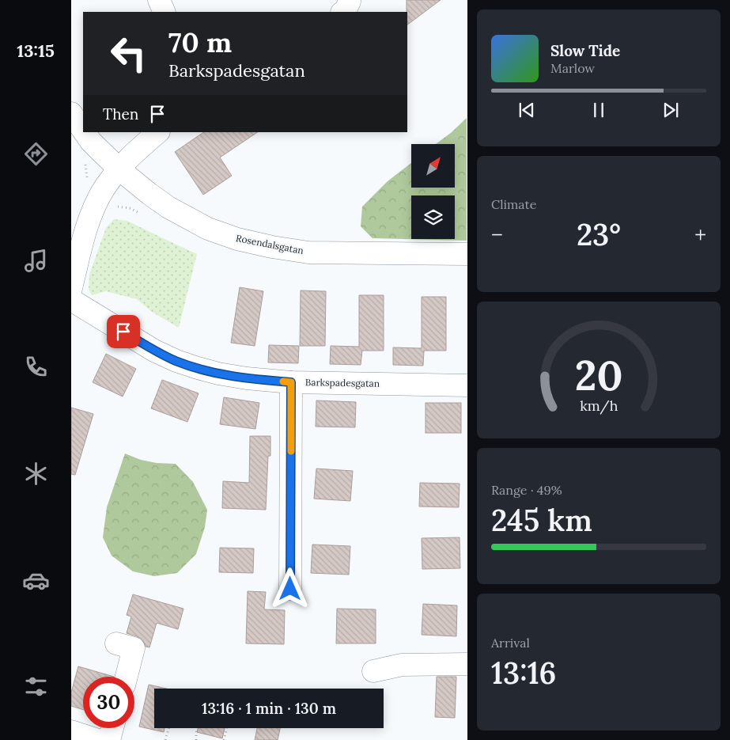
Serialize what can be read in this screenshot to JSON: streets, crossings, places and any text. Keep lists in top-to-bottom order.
{
  "streets": {
    "street": ["Rosendalsgatan", "Barkspadesgatan"]
  },
  "north": "top right",
  "page": {
    "tabs": "13:15",
    "turn": ["70 m", "Barkspadesgatan"],
    "song": ["Slow Tide", "Marlow"],
    "then": "Then",
    "tile": [
      "Climate",
      ["Range · 49%", "245 km"],
      ["Arrival", "13:16"]
    ],
    "heat": ["−", "23°", "+"],
    "limit": "30",
    "trip": "13:16 · 1 min · 130 m",
    "gauge": ["20", "km/h"]
  }
}
